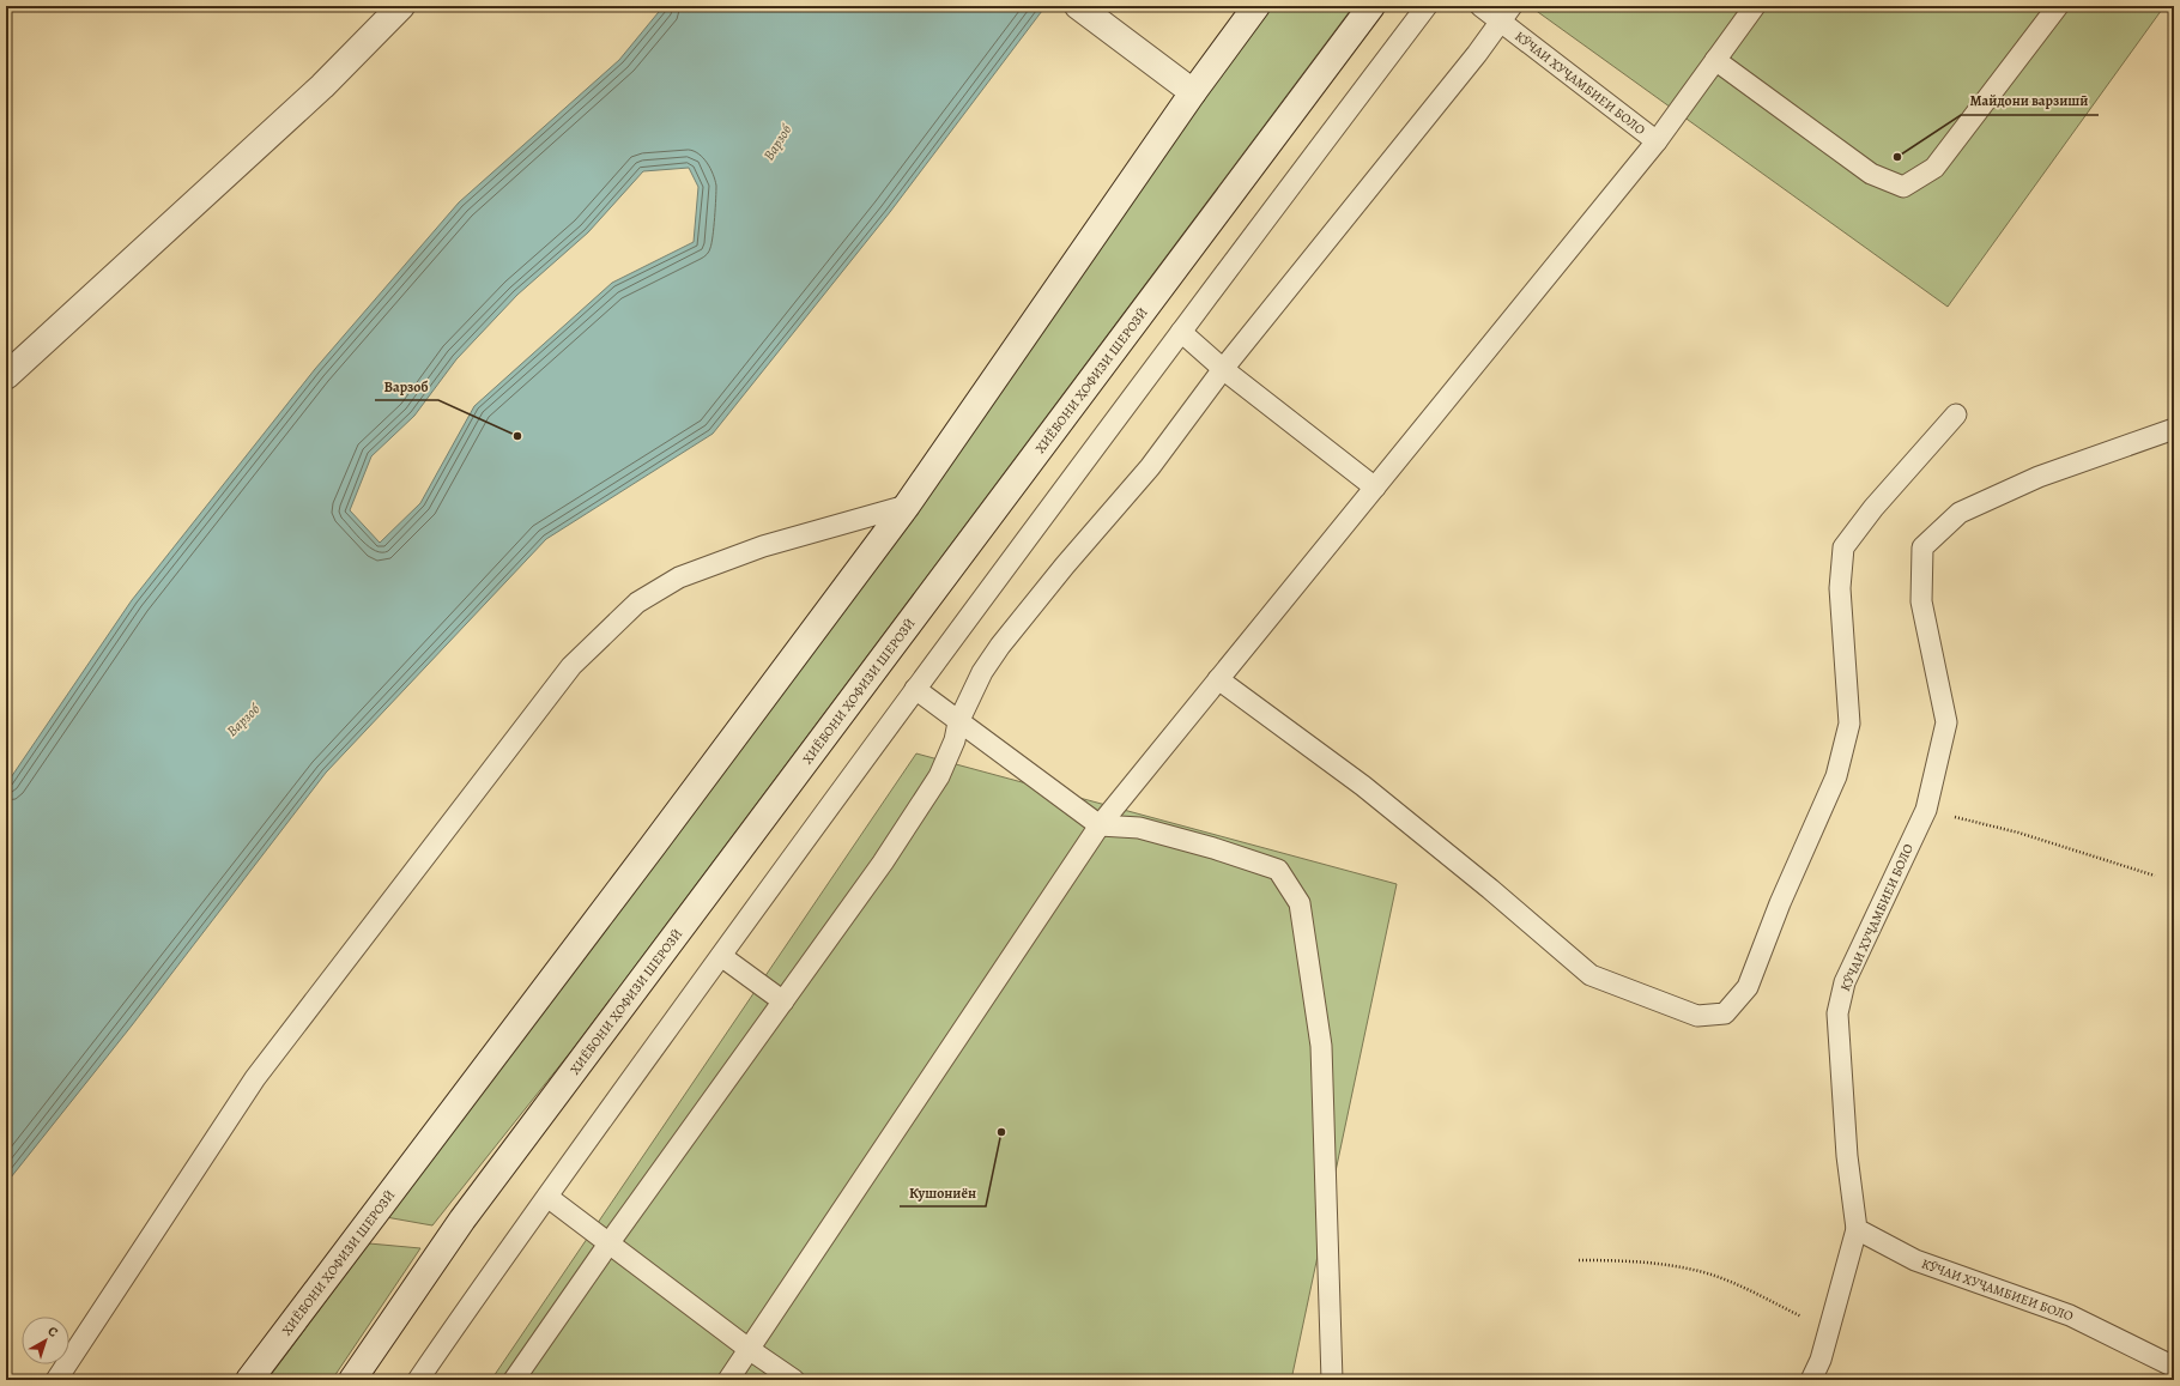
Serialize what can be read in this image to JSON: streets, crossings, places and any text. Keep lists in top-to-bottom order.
{
  "streets": {
    "main road": ["ХИЁБОНИ ҲОФИЗИ ШЕРОЗӢ"],
    "lane": ["КӮЧАИ ХУҶАМБИЕИ БОЛО"]
  },
  "water": ["Варзоб"],
  "places": ["Майдони варзишӣ", "Варзоб", "Кушониён"],
  "north": "top right"
}
